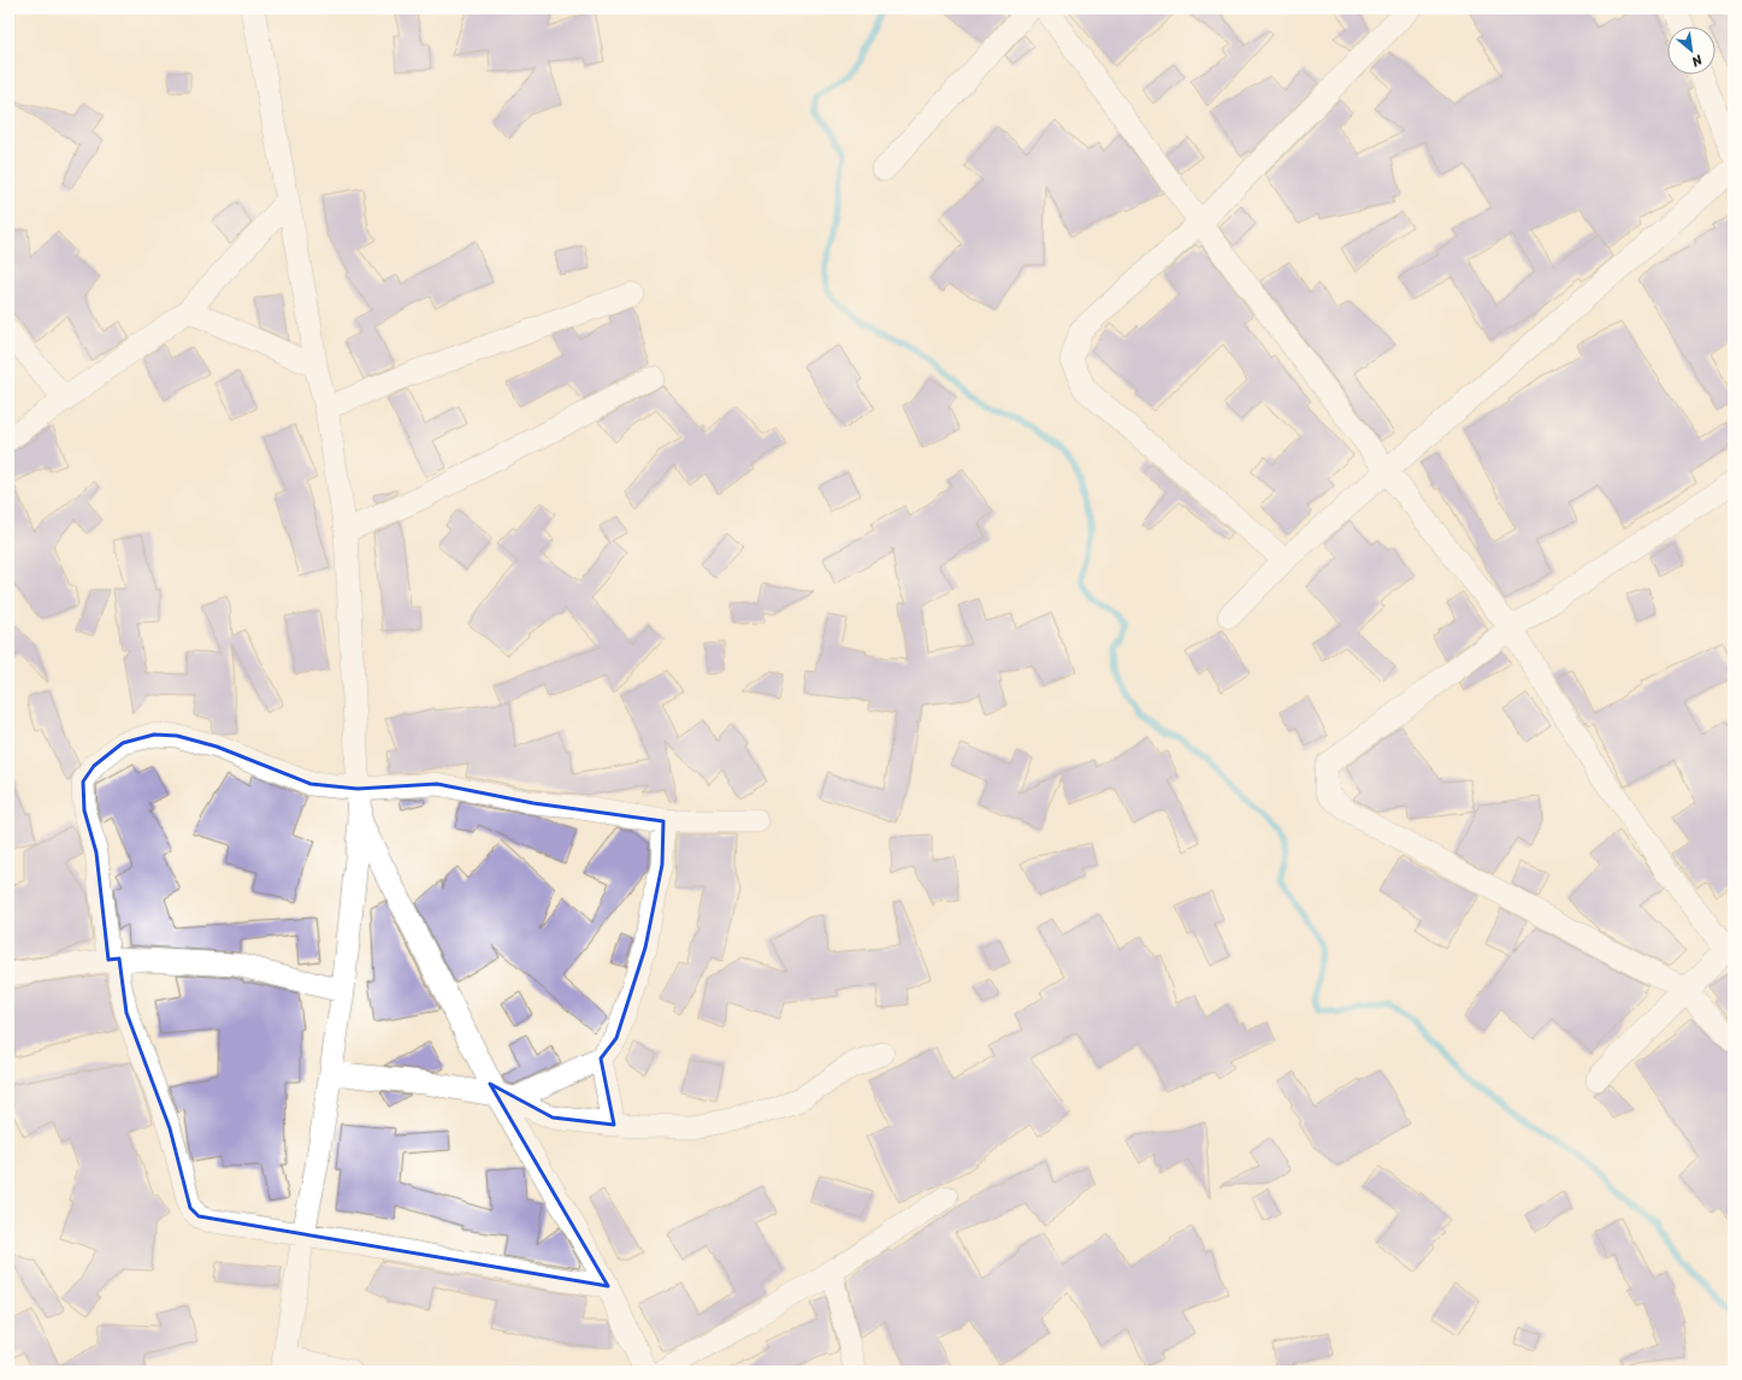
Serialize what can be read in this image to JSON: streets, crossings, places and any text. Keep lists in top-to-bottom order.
{
  "north": "bottom right"
}
